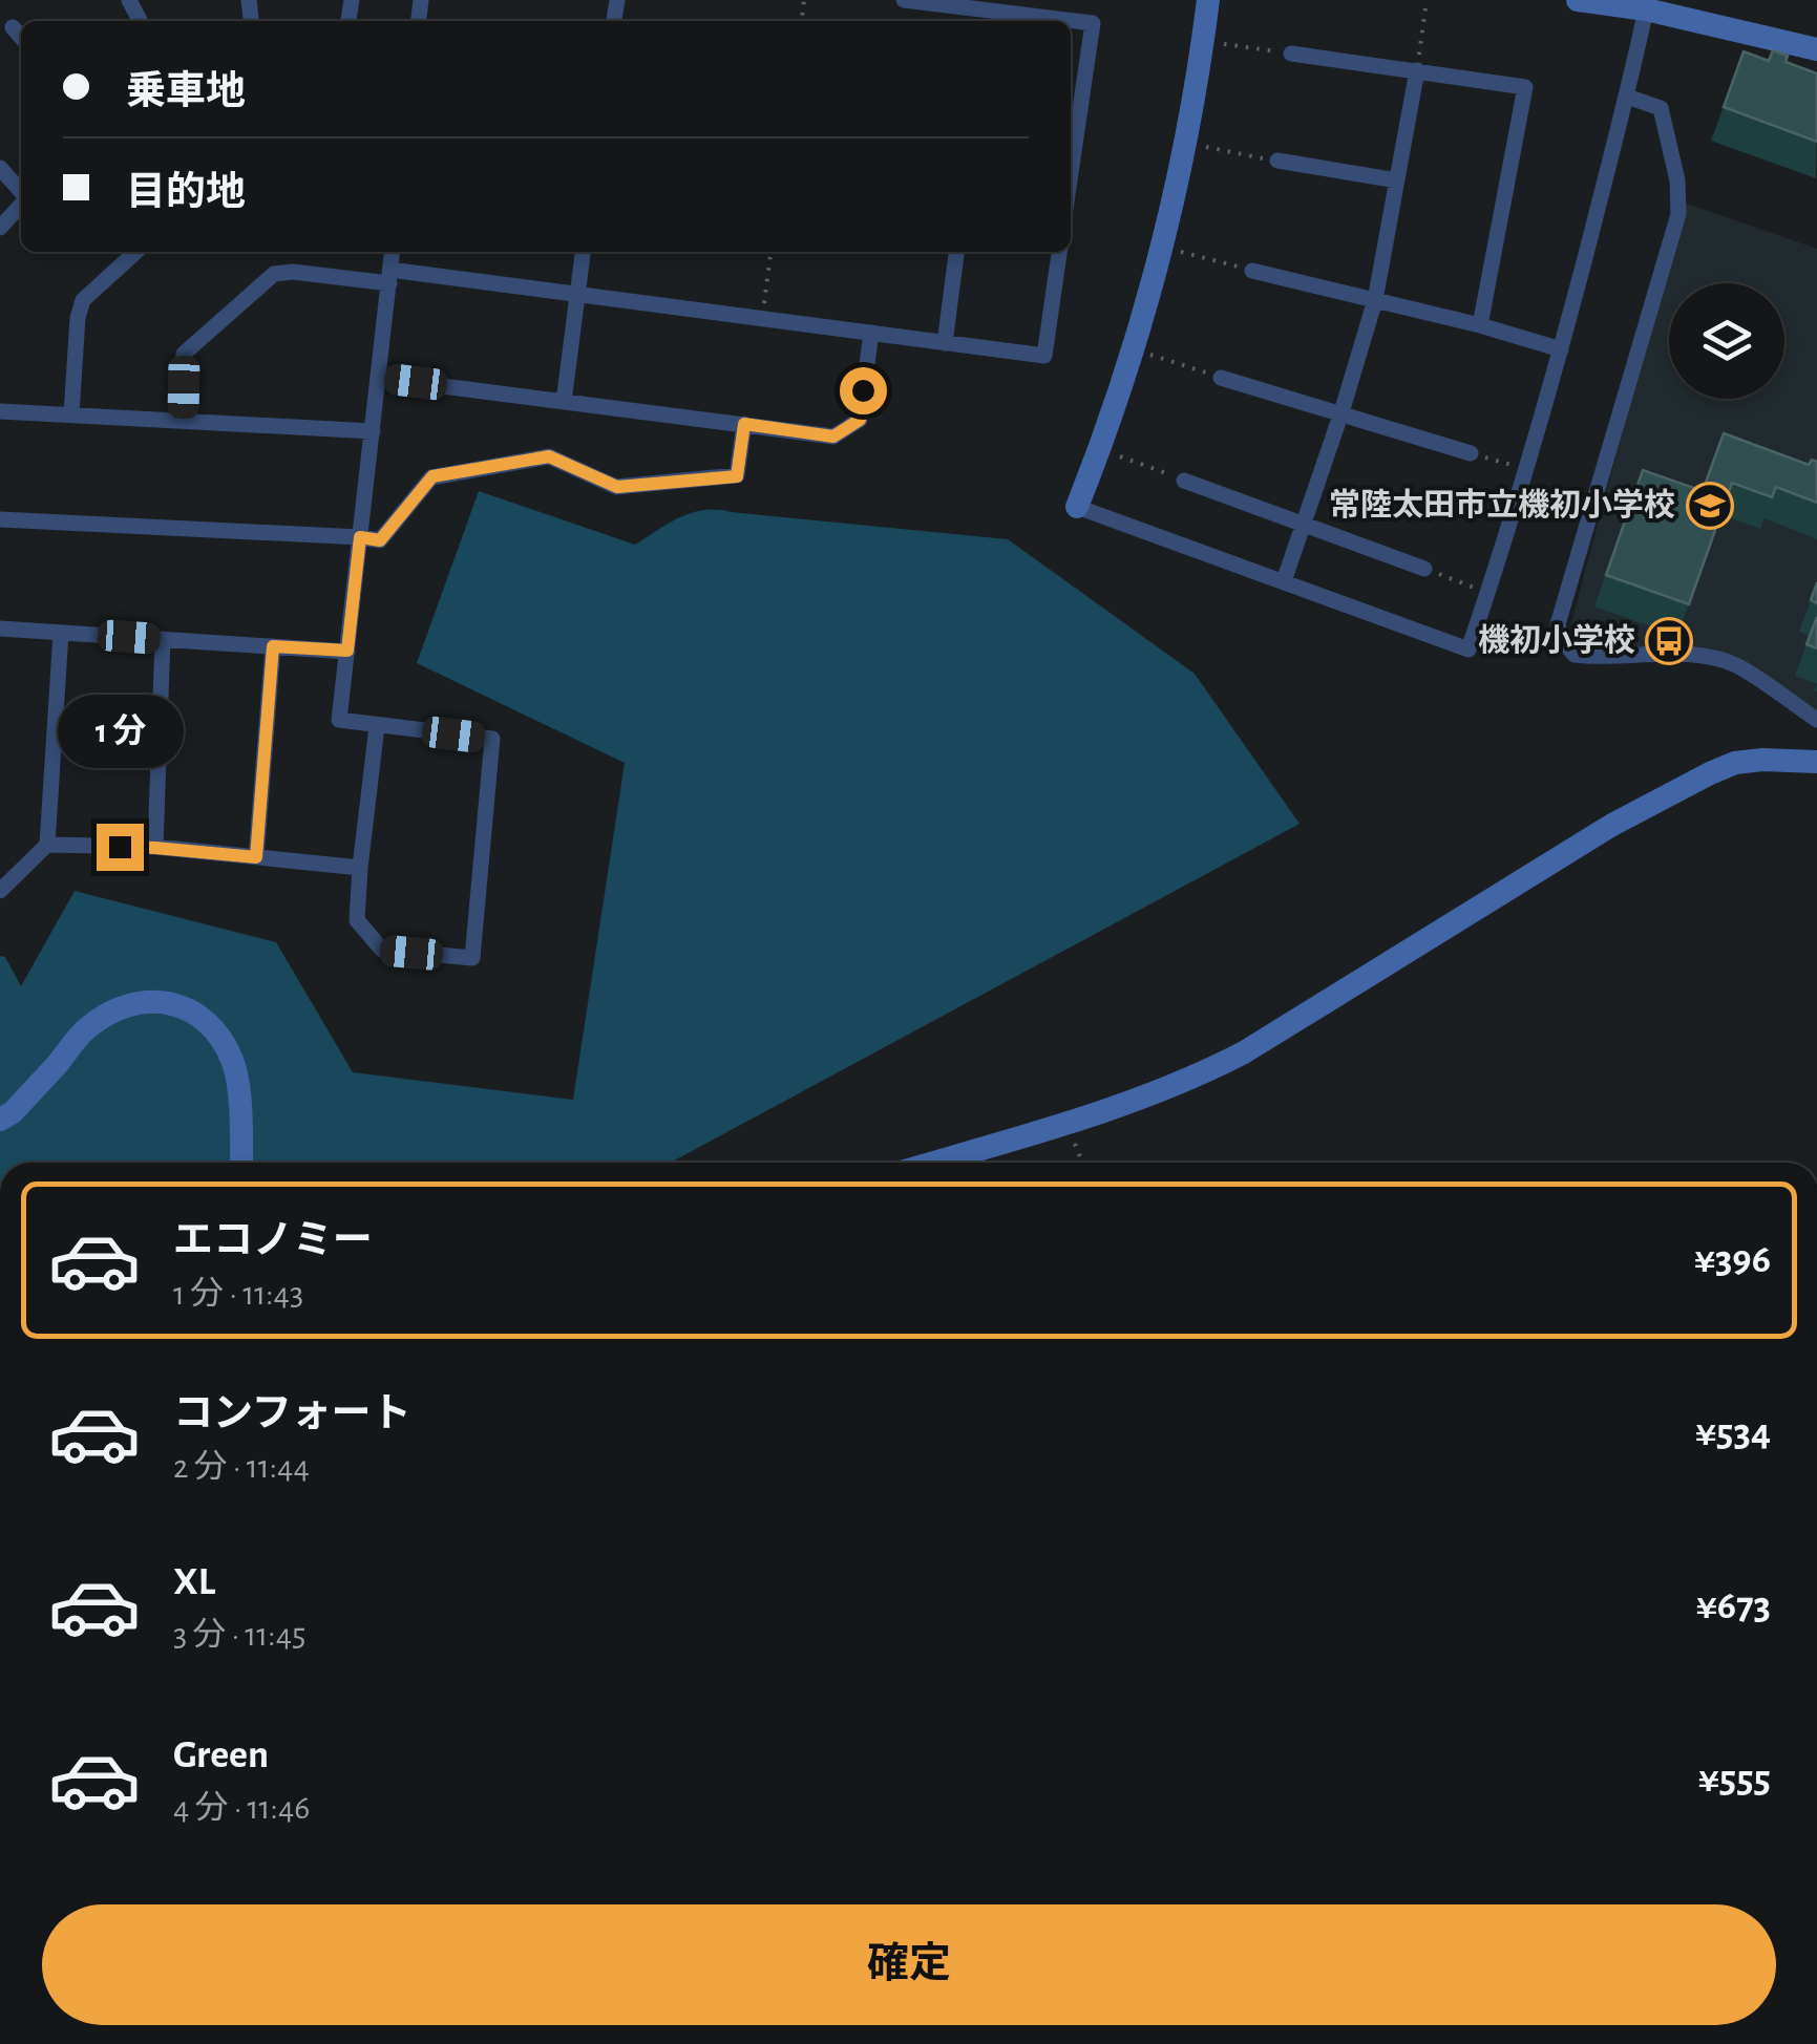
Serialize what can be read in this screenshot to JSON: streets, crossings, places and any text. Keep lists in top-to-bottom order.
{
  "places": {
    "school or university": ["常陸太田市立機初小学校"],
    "bus stop": ["機初小学校"]
  },
  "page": {
    "banner": ["乗車地", "目的地"],
    "bubble": "1 分",
    "list": [
      {
        "name": "エコノミー",
        "note": "1 分 · 11:43",
        "value": "¥396"
      },
      {
        "name": "コンフォート",
        "note": "2 分 · 11:44",
        "value": "¥534"
      },
      {
        "name": "XL",
        "note": "3 分 · 11:45",
        "value": "¥673"
      },
      {
        "name": "Green",
        "note": "4 分 · 11:46",
        "value": "¥555"
      }
    ],
    "buttons": "確定"
  }
}
